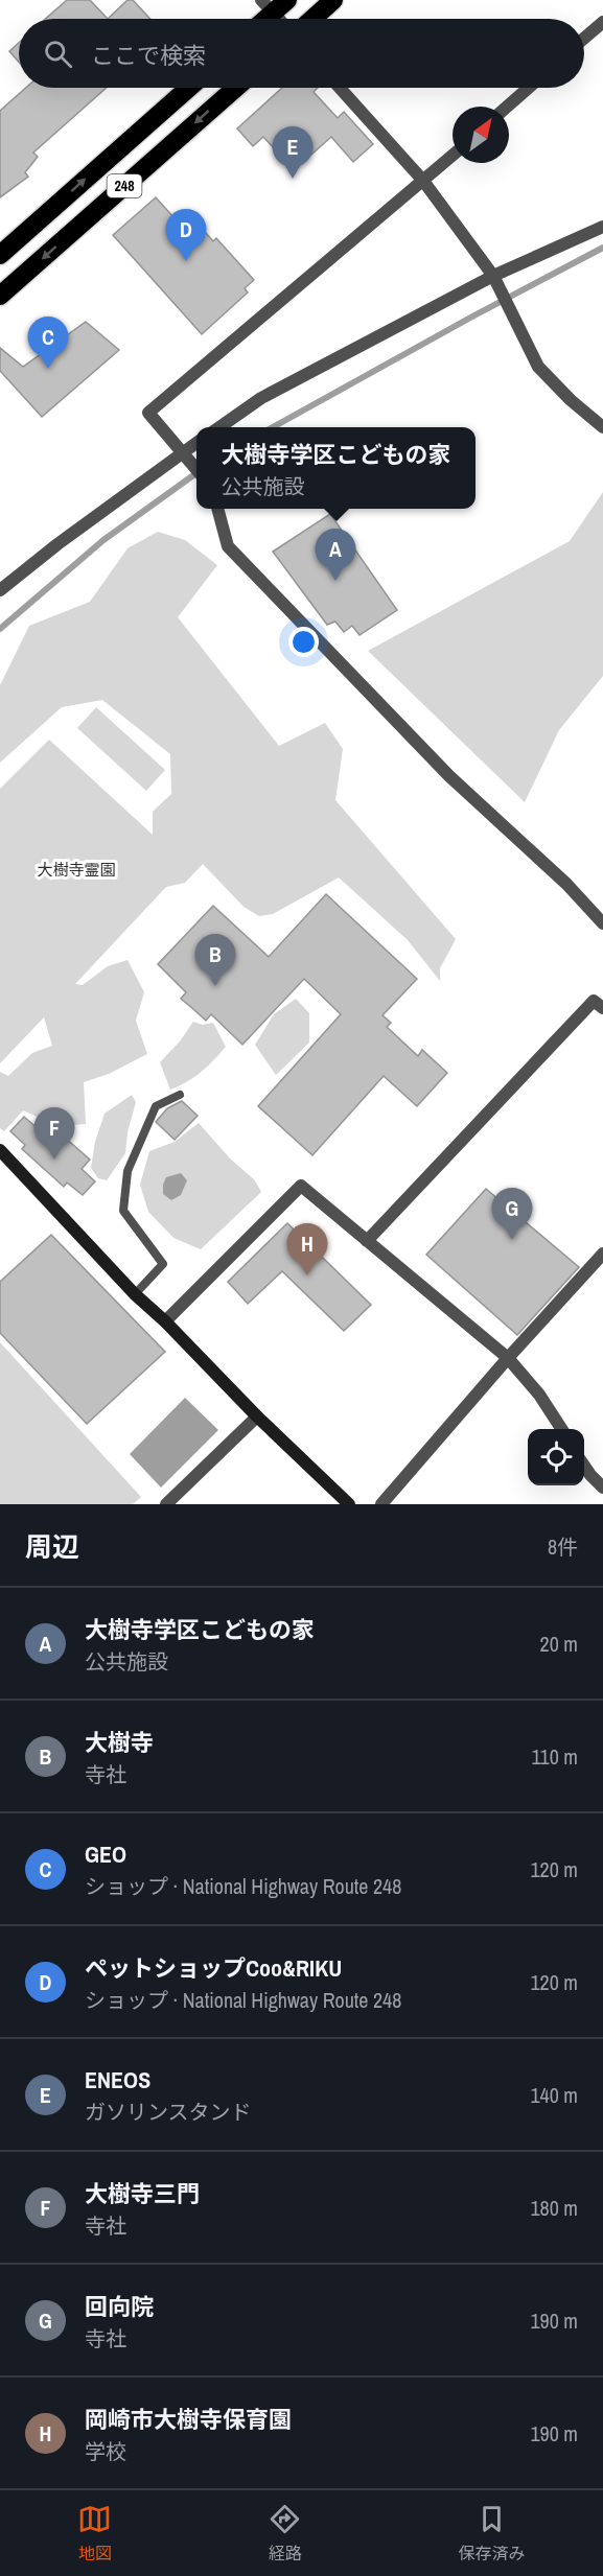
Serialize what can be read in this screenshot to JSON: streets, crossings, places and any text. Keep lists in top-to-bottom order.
{
  "streets": {
    "highway": ["248"]
  },
  "parks": ["大樹寺霊園"],
  "north": "top right",
  "page": {
    "search": "ここで検索",
    "pins": [
      "E",
      "D",
      "C",
      "A",
      "B",
      "F",
      "G",
      "H"
    ],
    "popup": ["大樹寺学区こどもの家", "公共施設"],
    "heading": ["周辺", "8件"],
    "list": [
      {
        "mark": "A",
        "name": "大樹寺学区こどもの家",
        "note": "公共施設",
        "value": "20 m"
      },
      {
        "mark": "B",
        "name": "大樹寺",
        "note": "寺社",
        "value": "110 m"
      },
      {
        "mark": "C",
        "name": "GEO",
        "note": "ショップ · National Highway Route 248",
        "value": "120 m"
      },
      {
        "mark": "D",
        "name": "ペットショップCoo&RIKU",
        "note": "ショップ · National Highway Route 248",
        "value": "120 m"
      },
      {
        "mark": "E",
        "name": "ENEOS",
        "note": "ガソリンスタンド",
        "value": "140 m"
      },
      {
        "mark": "F",
        "name": "大樹寺三門",
        "note": "寺社",
        "value": "180 m"
      },
      {
        "mark": "G",
        "name": "回向院",
        "note": "寺社",
        "value": "190 m"
      },
      {
        "mark": "H",
        "name": "岡崎市大樹寺保育園",
        "note": "学校",
        "value": "190 m"
      }
    ],
    "nav": ["地図", "経路", "保存済み"]
  }
}
